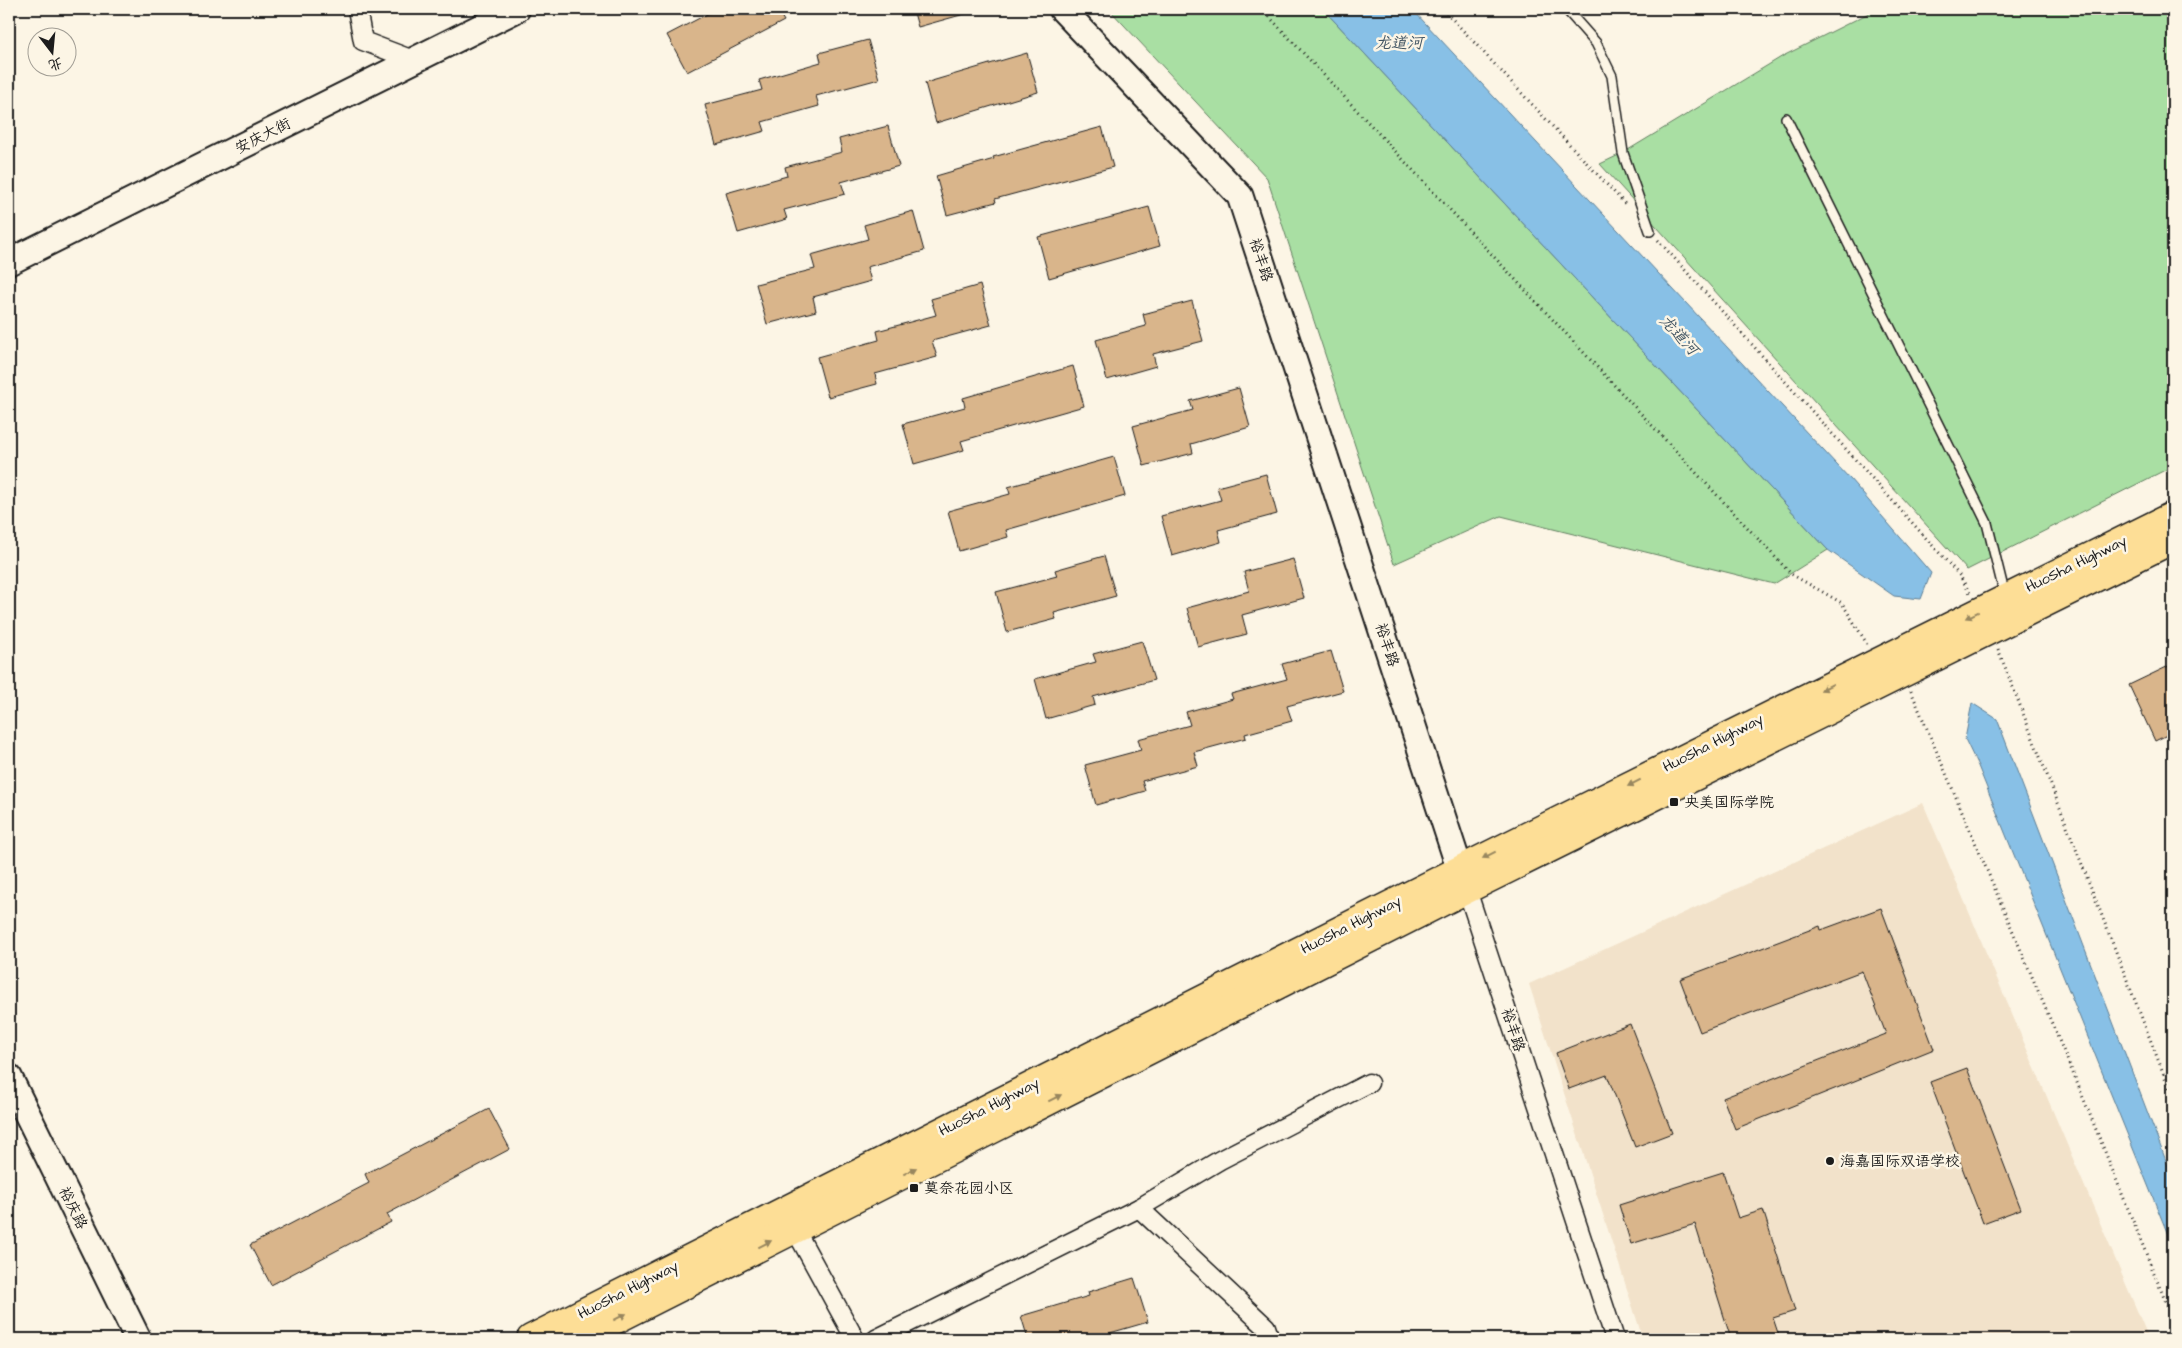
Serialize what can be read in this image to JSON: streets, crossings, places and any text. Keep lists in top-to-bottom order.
{
  "streets": {
    "main road": ["HuoSha Highway"],
    "street": ["安庆大街", "裕丰路", "裕庆路"]
  },
  "crossings": [
    ["裕丰路", "HuoSha Highway"]
  ],
  "water": ["龙道河"],
  "places": {
    "transit": ["央美国际学院", "莫奈花园小区"],
    "other": ["海嘉国际双语学校"]
  },
  "north": "bottom"
}
